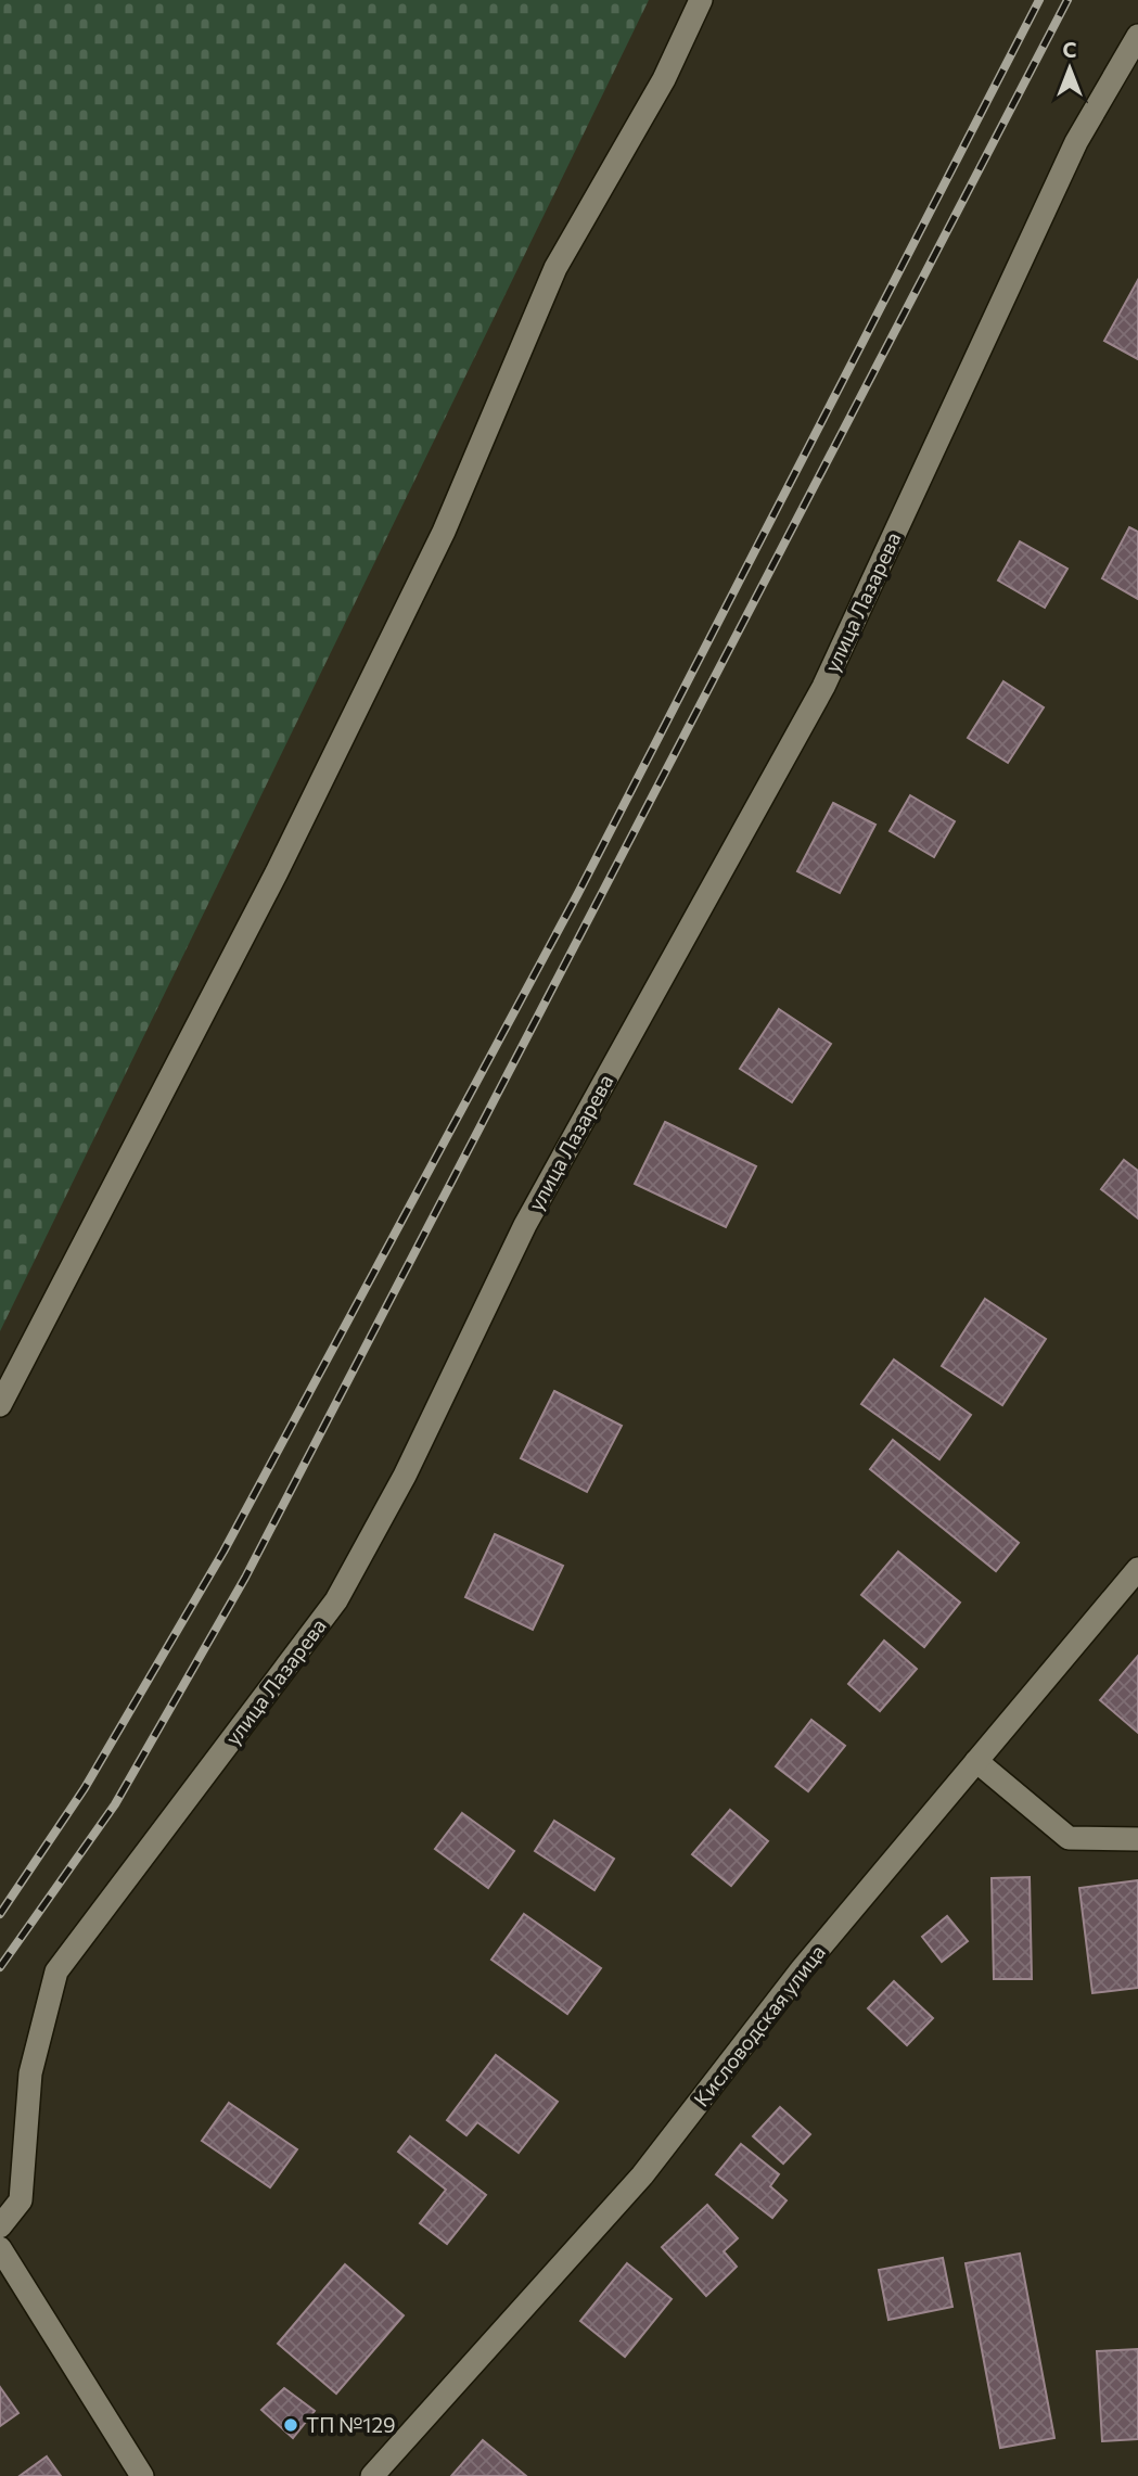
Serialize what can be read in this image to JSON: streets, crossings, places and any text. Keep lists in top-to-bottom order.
{
  "streets": {
    "street": ["улица Лазарева", "Кисловодская улица"]
  },
  "places": ["ТП №129"],
  "north": "top"
}
